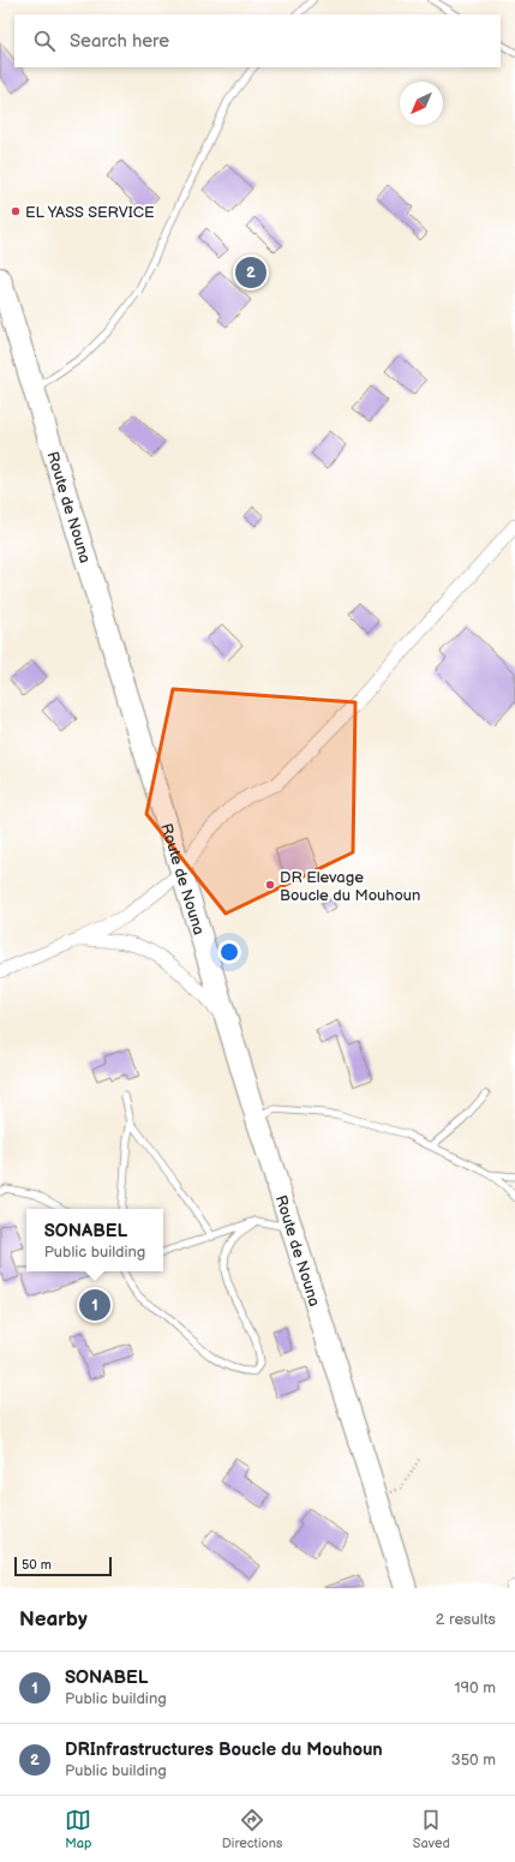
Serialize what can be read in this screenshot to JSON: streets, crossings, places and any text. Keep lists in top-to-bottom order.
{
  "streets": {
    "main road": ["Route de Nouna"]
  },
  "places": ["EL YASS SERVICE", "DR Elevage Boucle du Mouhoun"],
  "scale_bar": "50 m",
  "north": "bottom left",
  "page": {
    "search": "Search here",
    "pins": ["2", "1"],
    "popup": ["SONABEL", "Public building"],
    "scale": "50 m",
    "heading": ["Nearby", "2 results"],
    "list": [
      {
        "mark": "1",
        "name": "SONABEL",
        "note": "Public building",
        "value": "190 m"
      },
      {
        "mark": "2",
        "name": "DRInfrastructures Boucle du Mouhoun",
        "note": "Public building",
        "value": "350 m"
      }
    ],
    "nav": ["Map", "Directions", "Saved"]
  }
}
